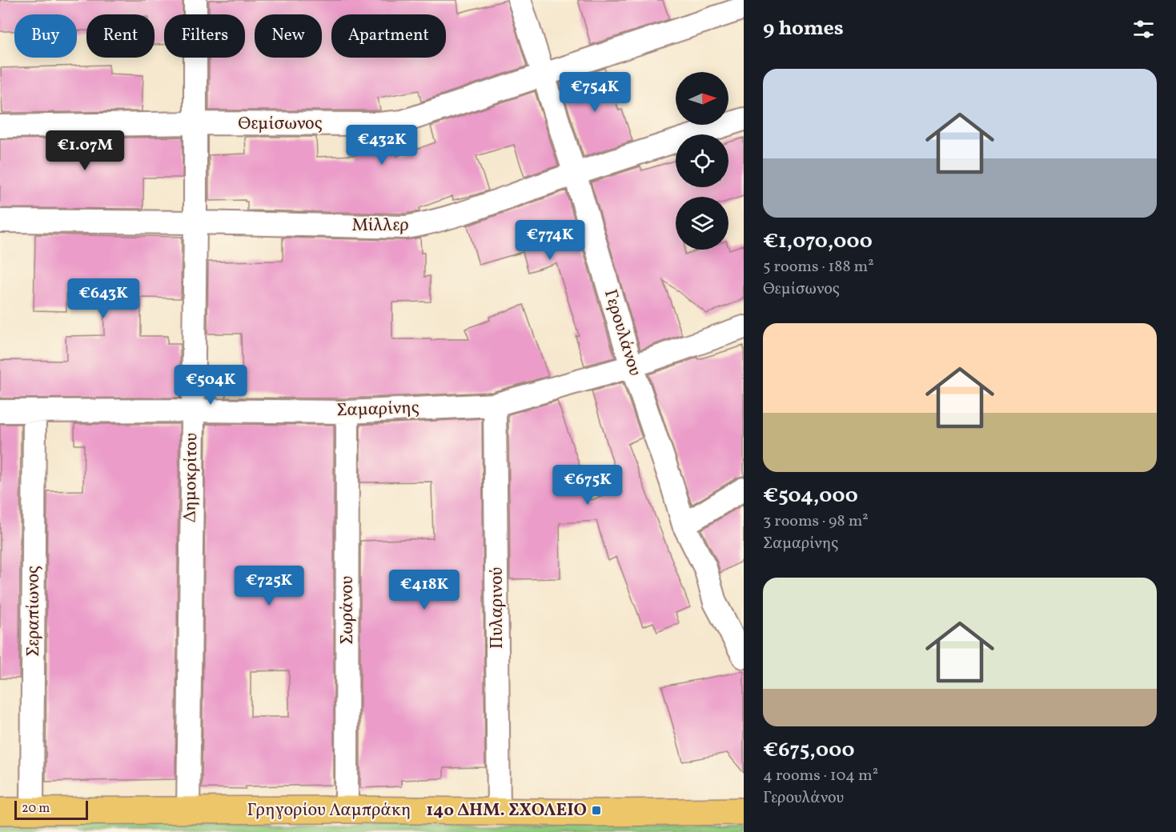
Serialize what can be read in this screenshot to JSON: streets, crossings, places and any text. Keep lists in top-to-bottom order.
{
  "streets": {
    "main road": ["Γρηγορίου Λαμπράκη"],
    "street": [
      "Θεμίσωνος",
      "Μίλλερ",
      "Γερουλάνου",
      "Σαμαρίνης",
      "Δημοκρίτου",
      "Πυλαρινού",
      "Σωράνου",
      "Σεραπίωνος"
    ]
  },
  "crossings": [
    ["Θεμίσωνος", "Γερουλάνου"],
    ["Θεμίσωνος", "Δημοκρίτου"],
    ["Μίλλερ", "Γερουλάνου"],
    ["Μίλλερ", "Δημοκρίτου"],
    ["Γερουλάνου", "Σαμαρίνης"],
    ["Σαμαρίνης", "Δημοκρίτου"],
    ["Σαμαρίνης", "Πυλαρινού"],
    ["Σαμαρίνης", "Σωράνου"],
    ["Σαμαρίνης", "Σεραπίωνος"],
    ["Δημοκρίτου", "Γρηγορίου Λαμπράκη"],
    ["Πυλαρινού", "Γρηγορίου Λαμπράκη"],
    ["Σωράνου", "Γρηγορίου Λαμπράκη"],
    ["Σεραπίωνος", "Γρηγορίου Λαμπράκη"]
  ],
  "places": {
    "transit": ["14ο ΔΗΜ. ΣΧΟΛΕΙΟ"]
  },
  "scale_bar": "20 m",
  "north": "right",
  "page": {
    "heading": "9 homes",
    "chip": [
      "Buy",
      "Rent",
      "Filters",
      "New",
      "Apartment"
    ],
    "list": [
      {
        "name": "€1,070,000",
        "note": "5 rooms · 188 m² · Θεμίσωνος"
      },
      {
        "name": "€504,000",
        "note": "3 rooms · 98 m² · Σαμαρίνης"
      },
      {
        "name": "€675,000",
        "note": "4 rooms · 104 m² · Γερουλάνου"
      }
    ],
    "price": [
      "€754K",
      "€432K",
      "€1.07M",
      "€774K",
      "€643K",
      "€504K",
      "€675K",
      "€725K",
      "€418K"
    ],
    "scale": "20 m"
  }
}
